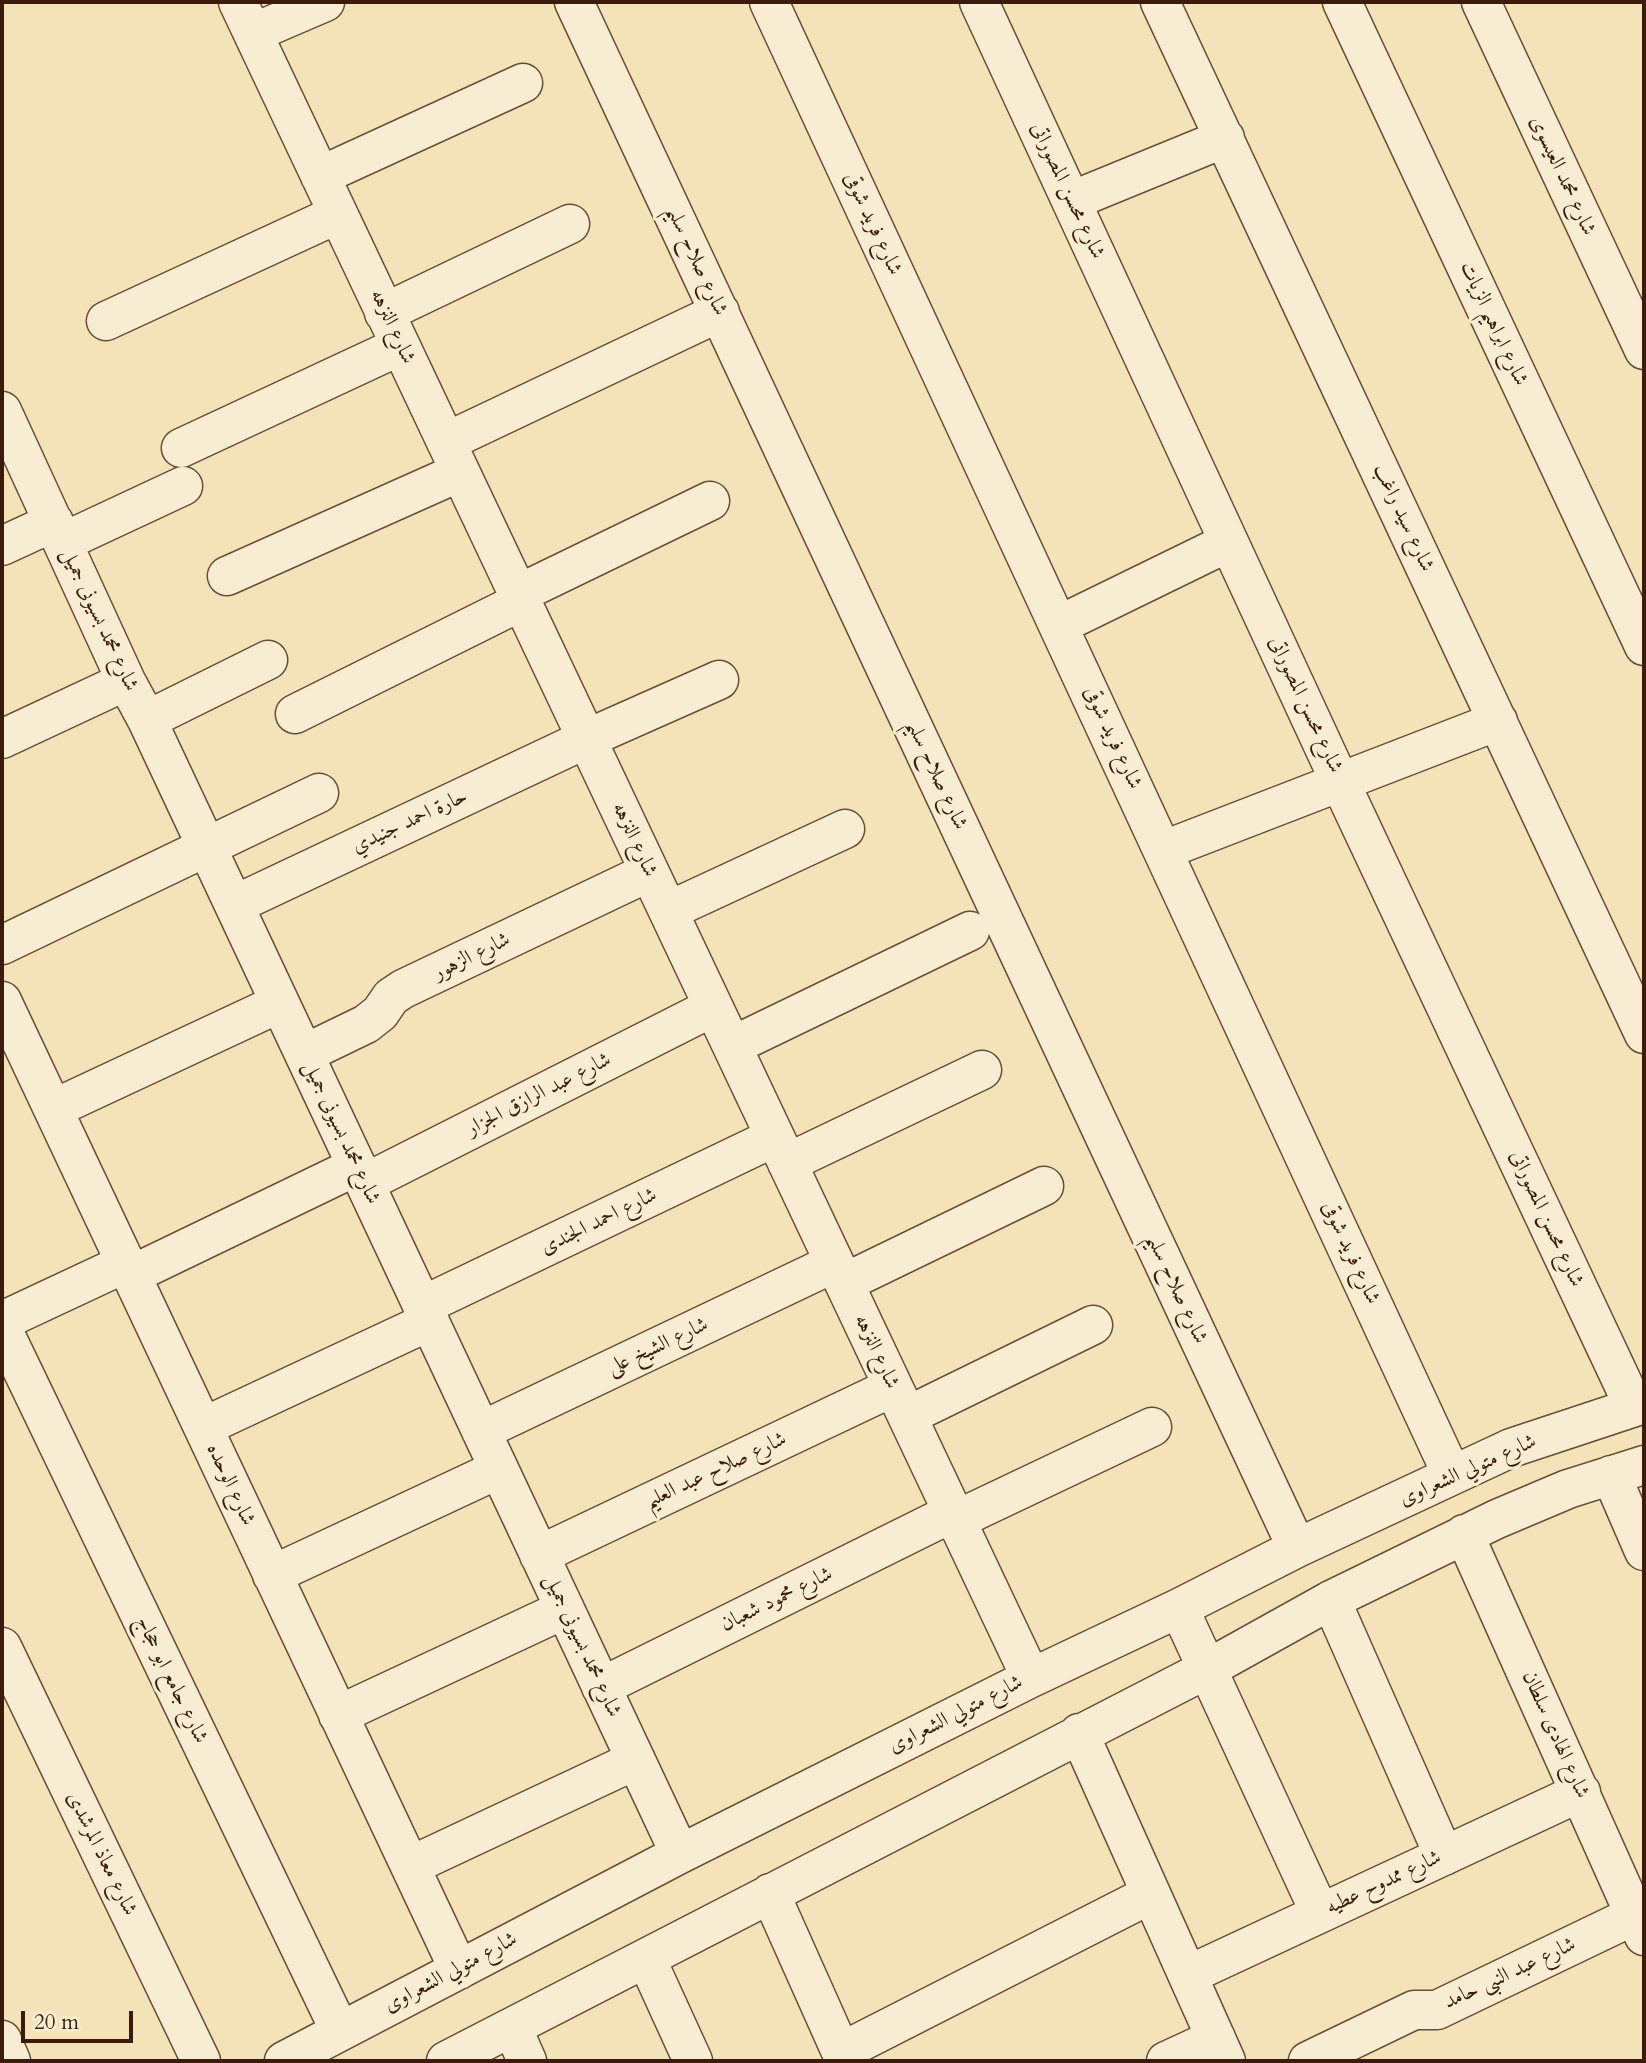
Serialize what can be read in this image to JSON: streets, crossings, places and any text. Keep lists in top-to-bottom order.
{
  "streets": {
    "street": [
      "شارع محمد العيسوى",
      "شارع محسن المصوراتى",
      "شارع فريد شوقى",
      "شارع صلاح سليم",
      "شارع ابراهيم الزيات",
      "شارع النزهه",
      "شارع سيد راغب",
      "شارع محمد بسيونى جميل",
      "حارة احمد جنيدي",
      "شارع الزهور",
      "شارع عبد الرازق الجزار",
      "شارع احمد الجندى",
      "شارع الشيخ على",
      "شارع صلاح عبد العليم",
      "شارع متولي الشعراوى",
      "شارع الوحده",
      "شارع محمود شعبان",
      "شارع جامع ابو حجاج",
      "شارع الهادى سلطان",
      "شارع معاذ المرشدى",
      "شارع ممدوح عطيه",
      "شارع عبد النبى حامد"
    ]
  },
  "crossings": [
    ["شارع محسن المصوراتى", "شارع متولي الشعراوى"],
    ["شارع فريد شوقى", "شارع متولي الشعراوى"],
    ["شارع صلاح سليم", "شارع متولي الشعراوى"],
    ["شارع النزهه", "حارة احمد جنيدي"],
    ["شارع النزهه", "شارع الزهور"],
    ["شارع النزهه", "شارع عبد الرازق الجزار"],
    ["شارع النزهه", "شارع احمد الجندى"],
    ["شارع النزهه", "شارع الشيخ على"],
    ["شارع النزهه", "شارع صلاح عبد العليم"],
    ["شارع النزهه", "شارع متولي الشعراوى"],
    ["شارع النزهه", "شارع محمود شعبان"],
    ["شارع محمد بسيونى جميل", "حارة احمد جنيدي"],
    ["شارع محمد بسيونى جميل", "شارع الزهور"],
    ["شارع محمد بسيونى جميل", "شارع عبد الرازق الجزار"],
    ["شارع محمد بسيونى جميل", "شارع احمد الجندى"],
    ["شارع محمد بسيونى جميل", "شارع الشيخ على"],
    ["شارع محمد بسيونى جميل", "شارع صلاح عبد العليم"],
    ["شارع محمد بسيونى جميل", "شارع متولي الشعراوى"],
    ["شارع محمد بسيونى جميل", "شارع محمود شعبان"],
    ["شارع عبد الرازق الجزار", "شارع الوحده"],
    ["شارع احمد الجندى", "شارع الوحده"],
    ["شارع متولي الشعراوى", "شارع الوحده"],
    ["شارع متولي الشعراوى", "شارع جامع ابو حجاج"],
    ["شارع الهادى سلطان", "شارع ممدوح عطيه"],
    ["شارع الهادى سلطان", "شارع عبد النبى حامد"]
  ],
  "scale_bar": "20 m"
}
